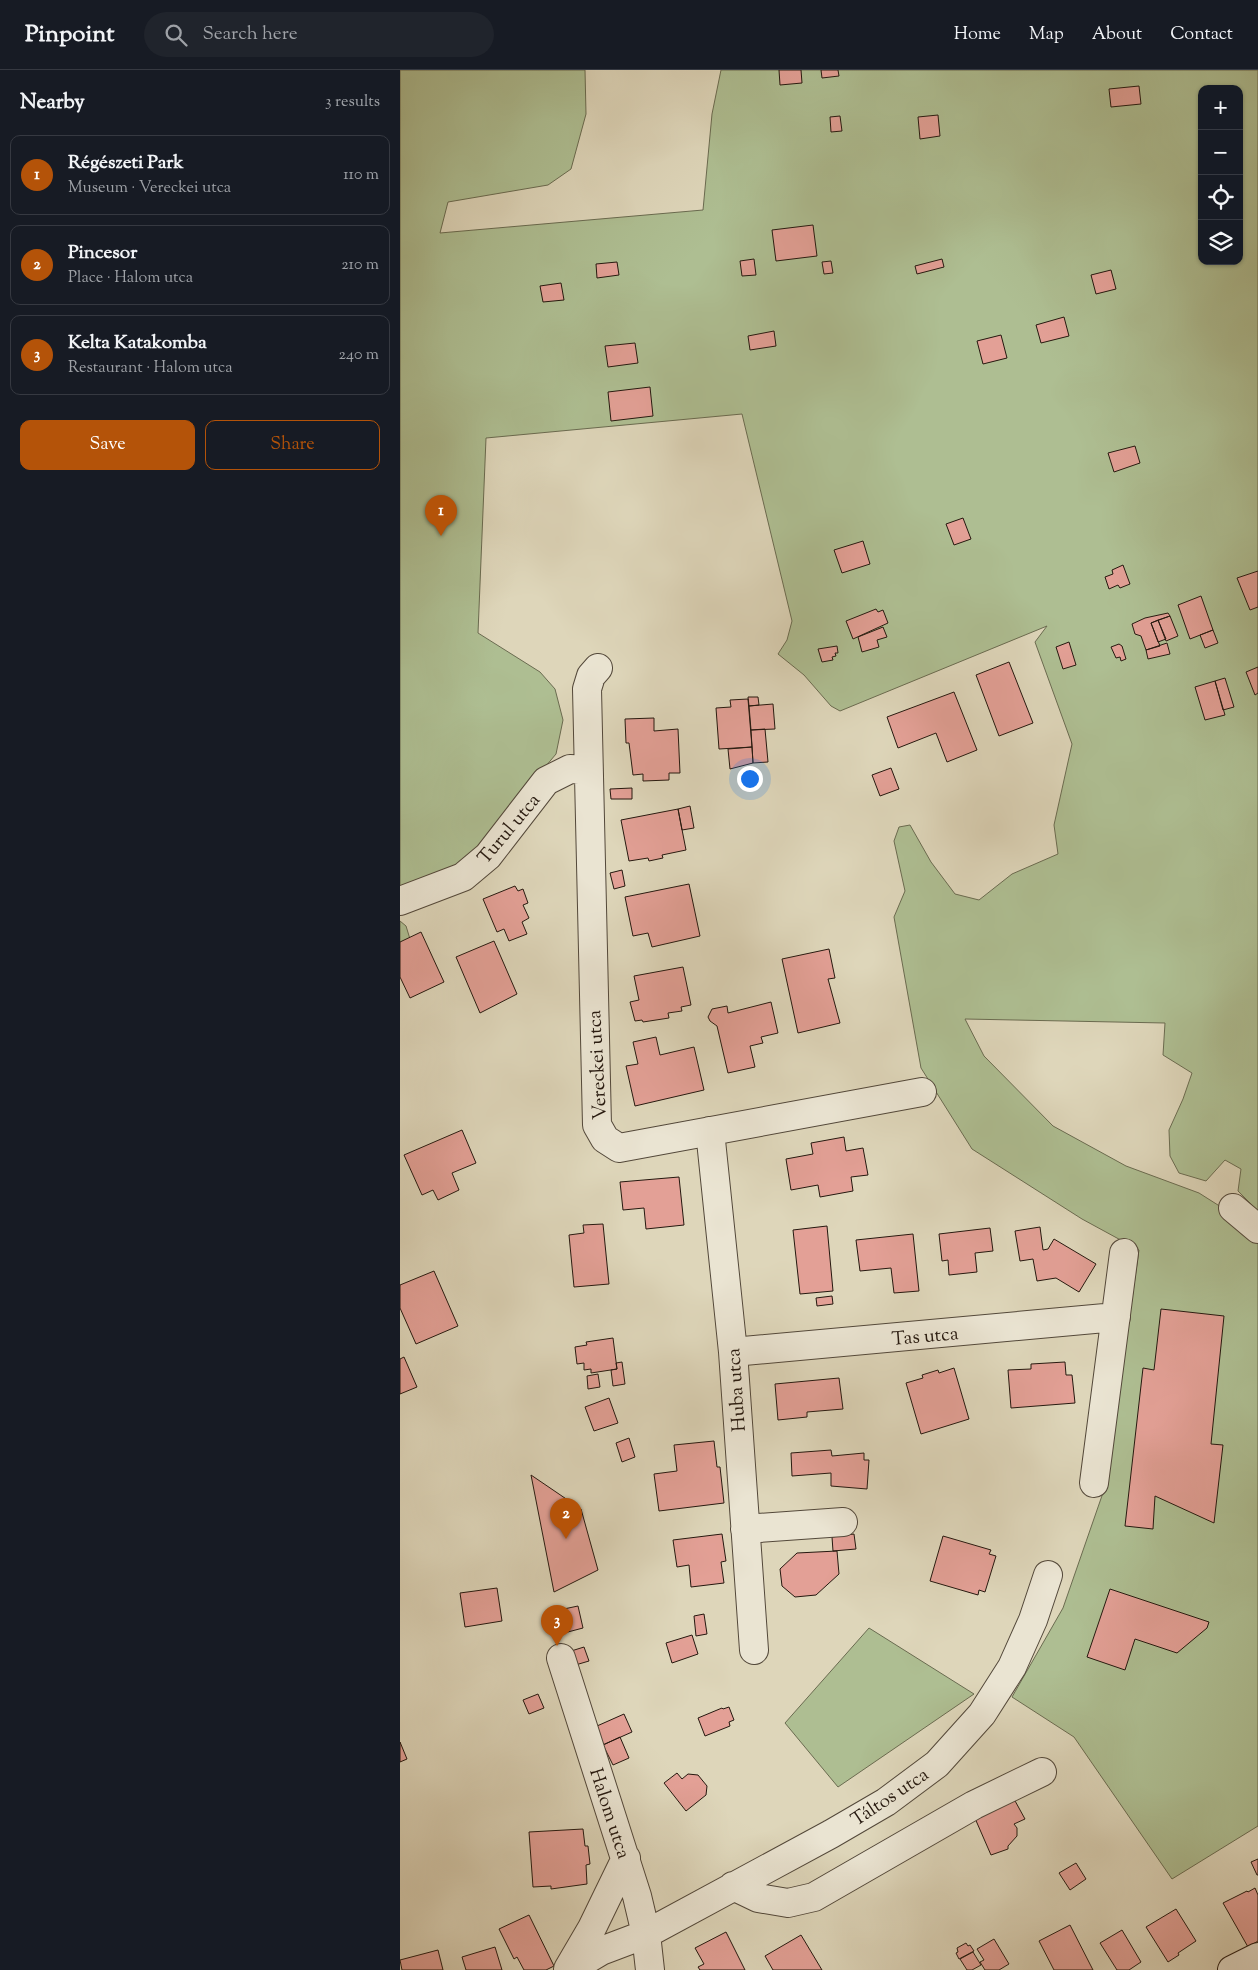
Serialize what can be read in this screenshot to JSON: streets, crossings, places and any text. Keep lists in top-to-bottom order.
{
  "streets": {
    "street": [
      "Turul utca",
      "Vereckei utca",
      "Tas utca",
      "Huba utca",
      "Táltos utca",
      "Halom utca"
    ]
  },
  "crossings": [
    ["Turul utca", "Vereckei utca"],
    ["Vereckei utca", "Huba utca"],
    ["Tas utca", "Huba utca"],
    ["Táltos utca", "Halom utca"]
  ],
  "page": {
    "header": "Pinpoint",
    "search": "Search here",
    "nav": [
      "Home",
      "Map",
      "About",
      "Contact"
    ],
    "heading": ["Nearby", "3 results"],
    "map_buttons": ["+", "−"],
    "list": [
      {
        "mark": "1",
        "name": "Régészeti Park",
        "note": "Museum · Vereckei utca",
        "value": "110 m"
      },
      {
        "mark": "2",
        "name": "Pincesor",
        "note": "Place · Halom utca",
        "value": "210 m"
      },
      {
        "mark": "3",
        "name": "Kelta Katakomba",
        "note": "Restaurant · Halom utca",
        "value": "240 m"
      }
    ],
    "buttons": ["Save", "Share"],
    "pins": ["1", "2", "3"]
  }
}
